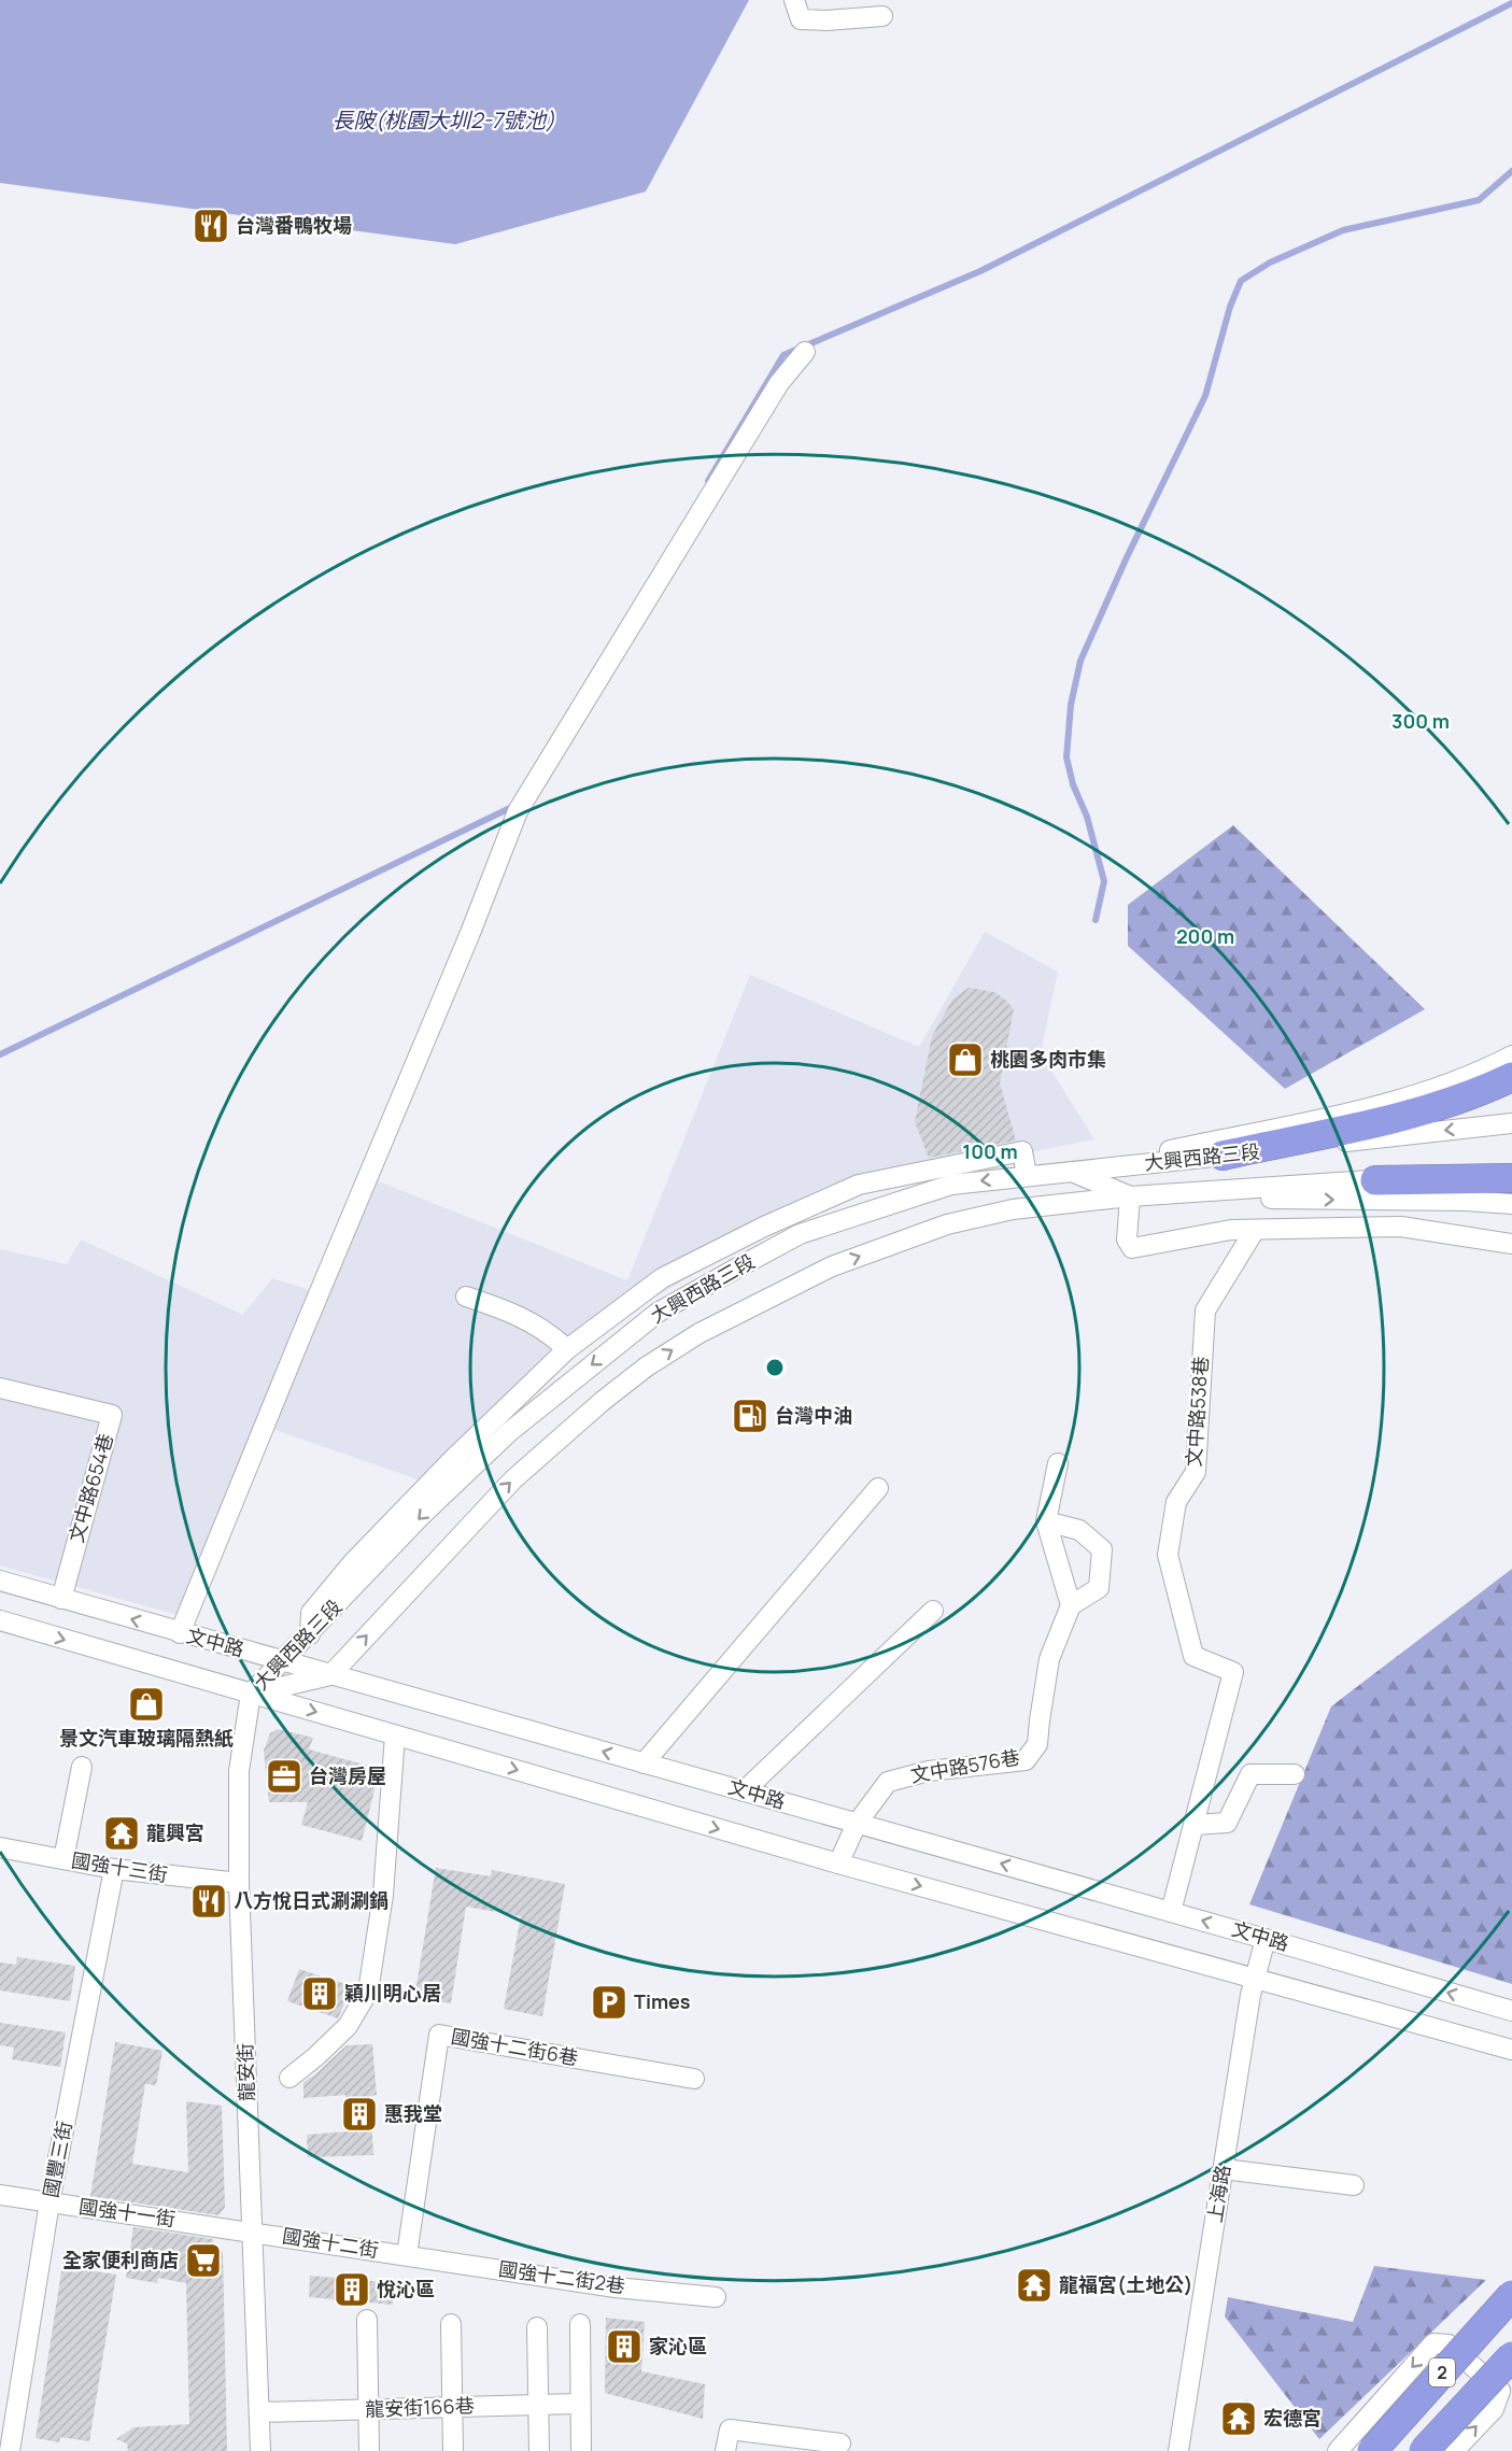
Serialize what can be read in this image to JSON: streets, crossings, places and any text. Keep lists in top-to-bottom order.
{
  "streets": {
    "highway": ["2"],
    "street": [
      "大興西路三段",
      "文中路538巷",
      "文中路654巷",
      "文中路",
      "文中路576巷",
      "國強十三街",
      "國強十二街6巷",
      "龍安街",
      "國豐三街",
      "上海路",
      "國強十一街",
      "國強十二街",
      "國強十二街2巷",
      "龍安街166巷"
    ]
  },
  "crossings": [
    ["大興西路三段", "文中路"],
    ["大興西路三段", "龍安街"],
    ["文中路538巷", "文中路"],
    ["文中路654巷", "文中路"],
    ["文中路", "文中路576巷"],
    ["文中路", "龍安街"],
    ["文中路", "上海路"],
    ["國強十三街", "龍安街"],
    ["國強十三街", "國豐三街"],
    ["國強十二街6巷", "國強十二街"],
    ["國強十二街6巷", "國強十二街2巷"],
    ["龍安街", "國強十一街"],
    ["龍安街", "國強十二街"],
    ["龍安街", "龍安街166巷"],
    ["國豐三街", "國強十一街"],
    ["國強十一街", "國強十二街"],
    ["國強十二街", "國強十二街2巷"]
  ],
  "water": ["長陂(桃園大圳2-7號池)"],
  "places": {
    "restaurant": ["台灣番鴨牧場", "八方悅日式涮涮鍋"],
    "shop": ["桃園多肉市集", "景文汽車玻璃隔熱紙"],
    "fuel station": ["台灣中油"],
    "office": ["台灣房屋"],
    "temple": ["龍興宮", "龍福宮(土地公)", "宏德宮"],
    "building": [
      "穎川明心居",
      "惠我堂",
      "悅沁區",
      "家沁區"
    ],
    "parking": ["Times"],
    "supermarket": ["全家便利商店"]
  },
  "rings": ["300 m", "200 m", "100 m"]
}
